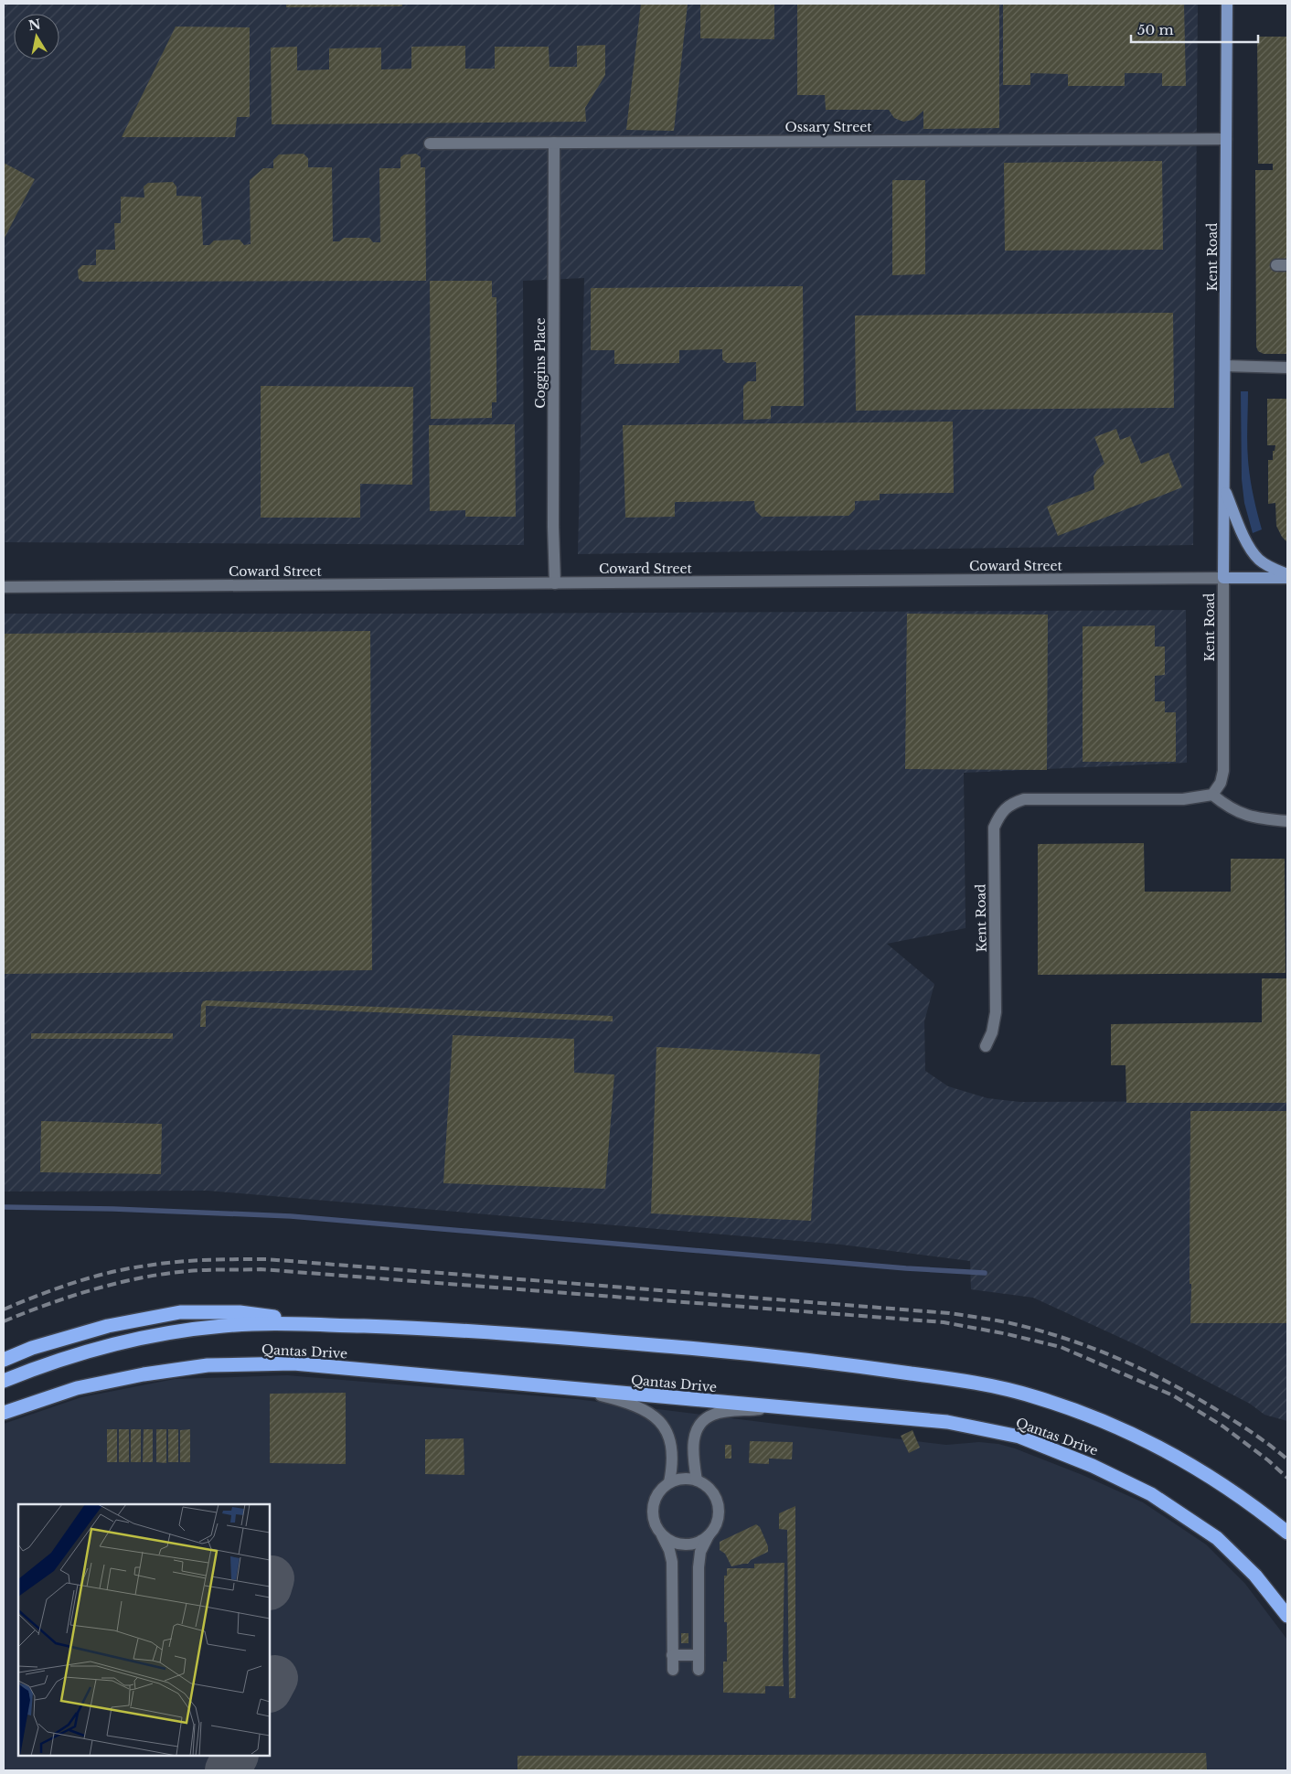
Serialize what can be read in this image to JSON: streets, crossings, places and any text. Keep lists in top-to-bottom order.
{
  "streets": {
    "highway": ["Qantas Drive"],
    "main road": ["Kent Road", "Coward Street"],
    "street": ["Ossary Street", "Coggins Place"]
  },
  "crossings": [
    ["Ossary Street", "Kent Road"],
    ["Ossary Street", "Coggins Place"],
    ["Kent Road", "Coward Street"],
    ["Coggins Place", "Coward Street"]
  ],
  "scale_bar": "50 m",
  "north": "top"
}
